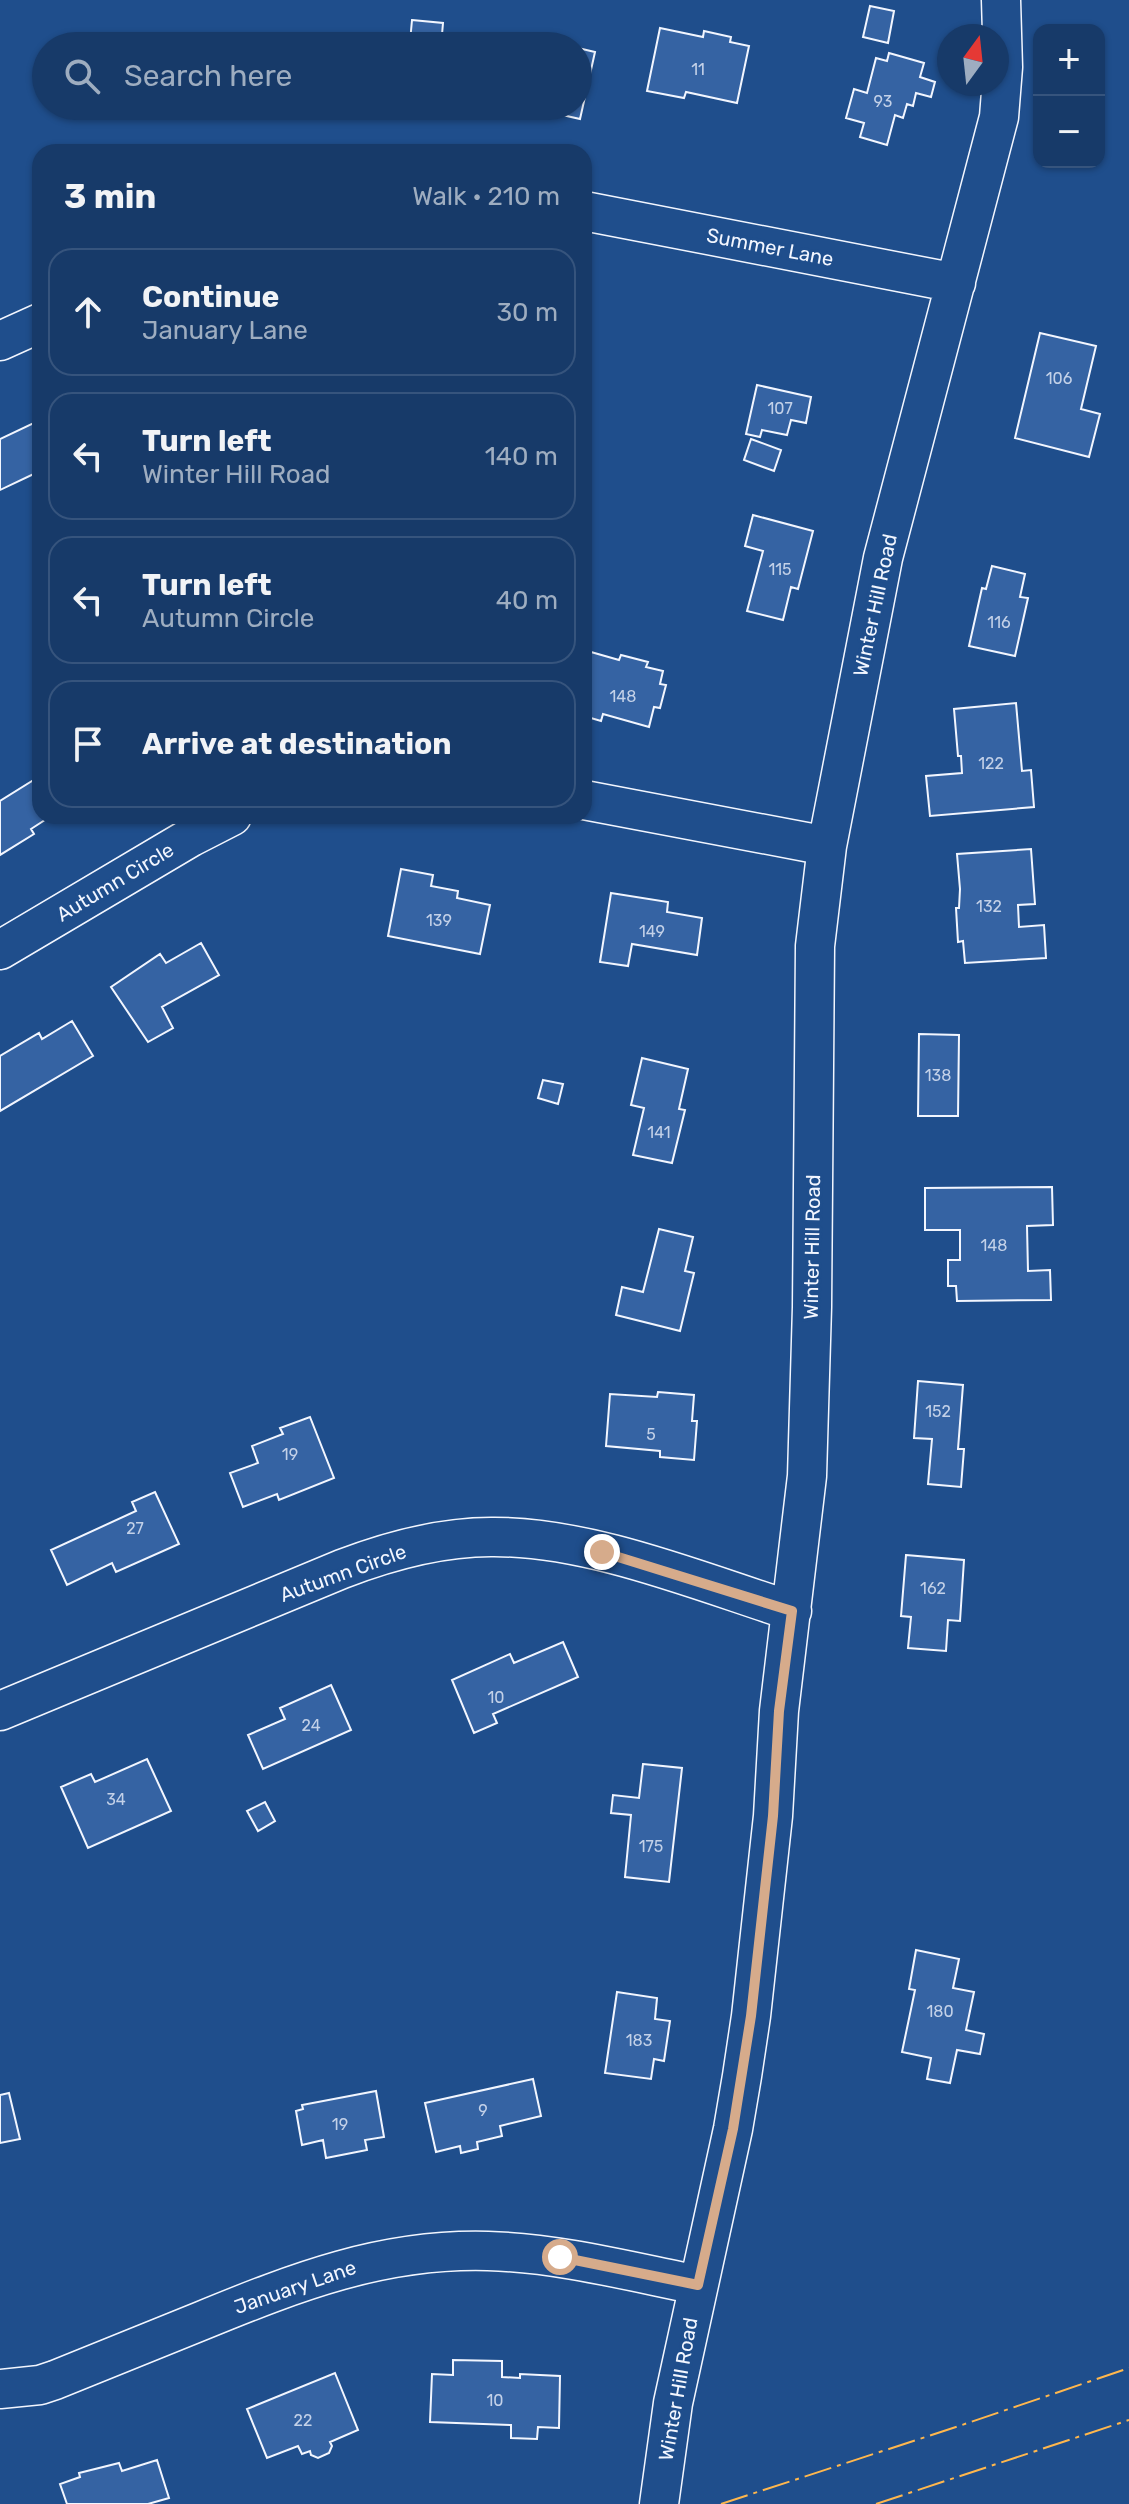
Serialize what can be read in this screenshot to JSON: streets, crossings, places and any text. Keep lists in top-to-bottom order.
{
  "streets": {
    "street": [
      "Summer Lane",
      "Winter Hill Road",
      "Autumn Circle",
      "January Lane"
    ]
  },
  "crossings": [
    ["Summer Lane", "Winter Hill Road"],
    ["Winter Hill Road", "Autumn Circle"],
    ["Winter Hill Road", "January Lane"]
  ],
  "house_numbers": [
    "11",
    "93",
    "106",
    "107",
    "115",
    "116",
    "148",
    "122",
    "132",
    "139",
    "149",
    "138",
    "141",
    "148",
    "152",
    "5",
    "19",
    "27",
    "162",
    "10",
    "24",
    "34",
    "175",
    "180",
    "183",
    "9",
    "19",
    "10",
    "22"
  ],
  "north": "top",
  "page": {
    "map_buttons": ["+", "−"],
    "search": "Search here",
    "heading": ["3 min", "Walk · 210 m"],
    "list": [
      ["Continue", "January Lane", "30 m"],
      ["Turn left", "Winter Hill Road", "140 m"],
      ["Turn left", "Autumn Circle", "40 m"],
      "Arrive at destination"
    ]
  }
}
